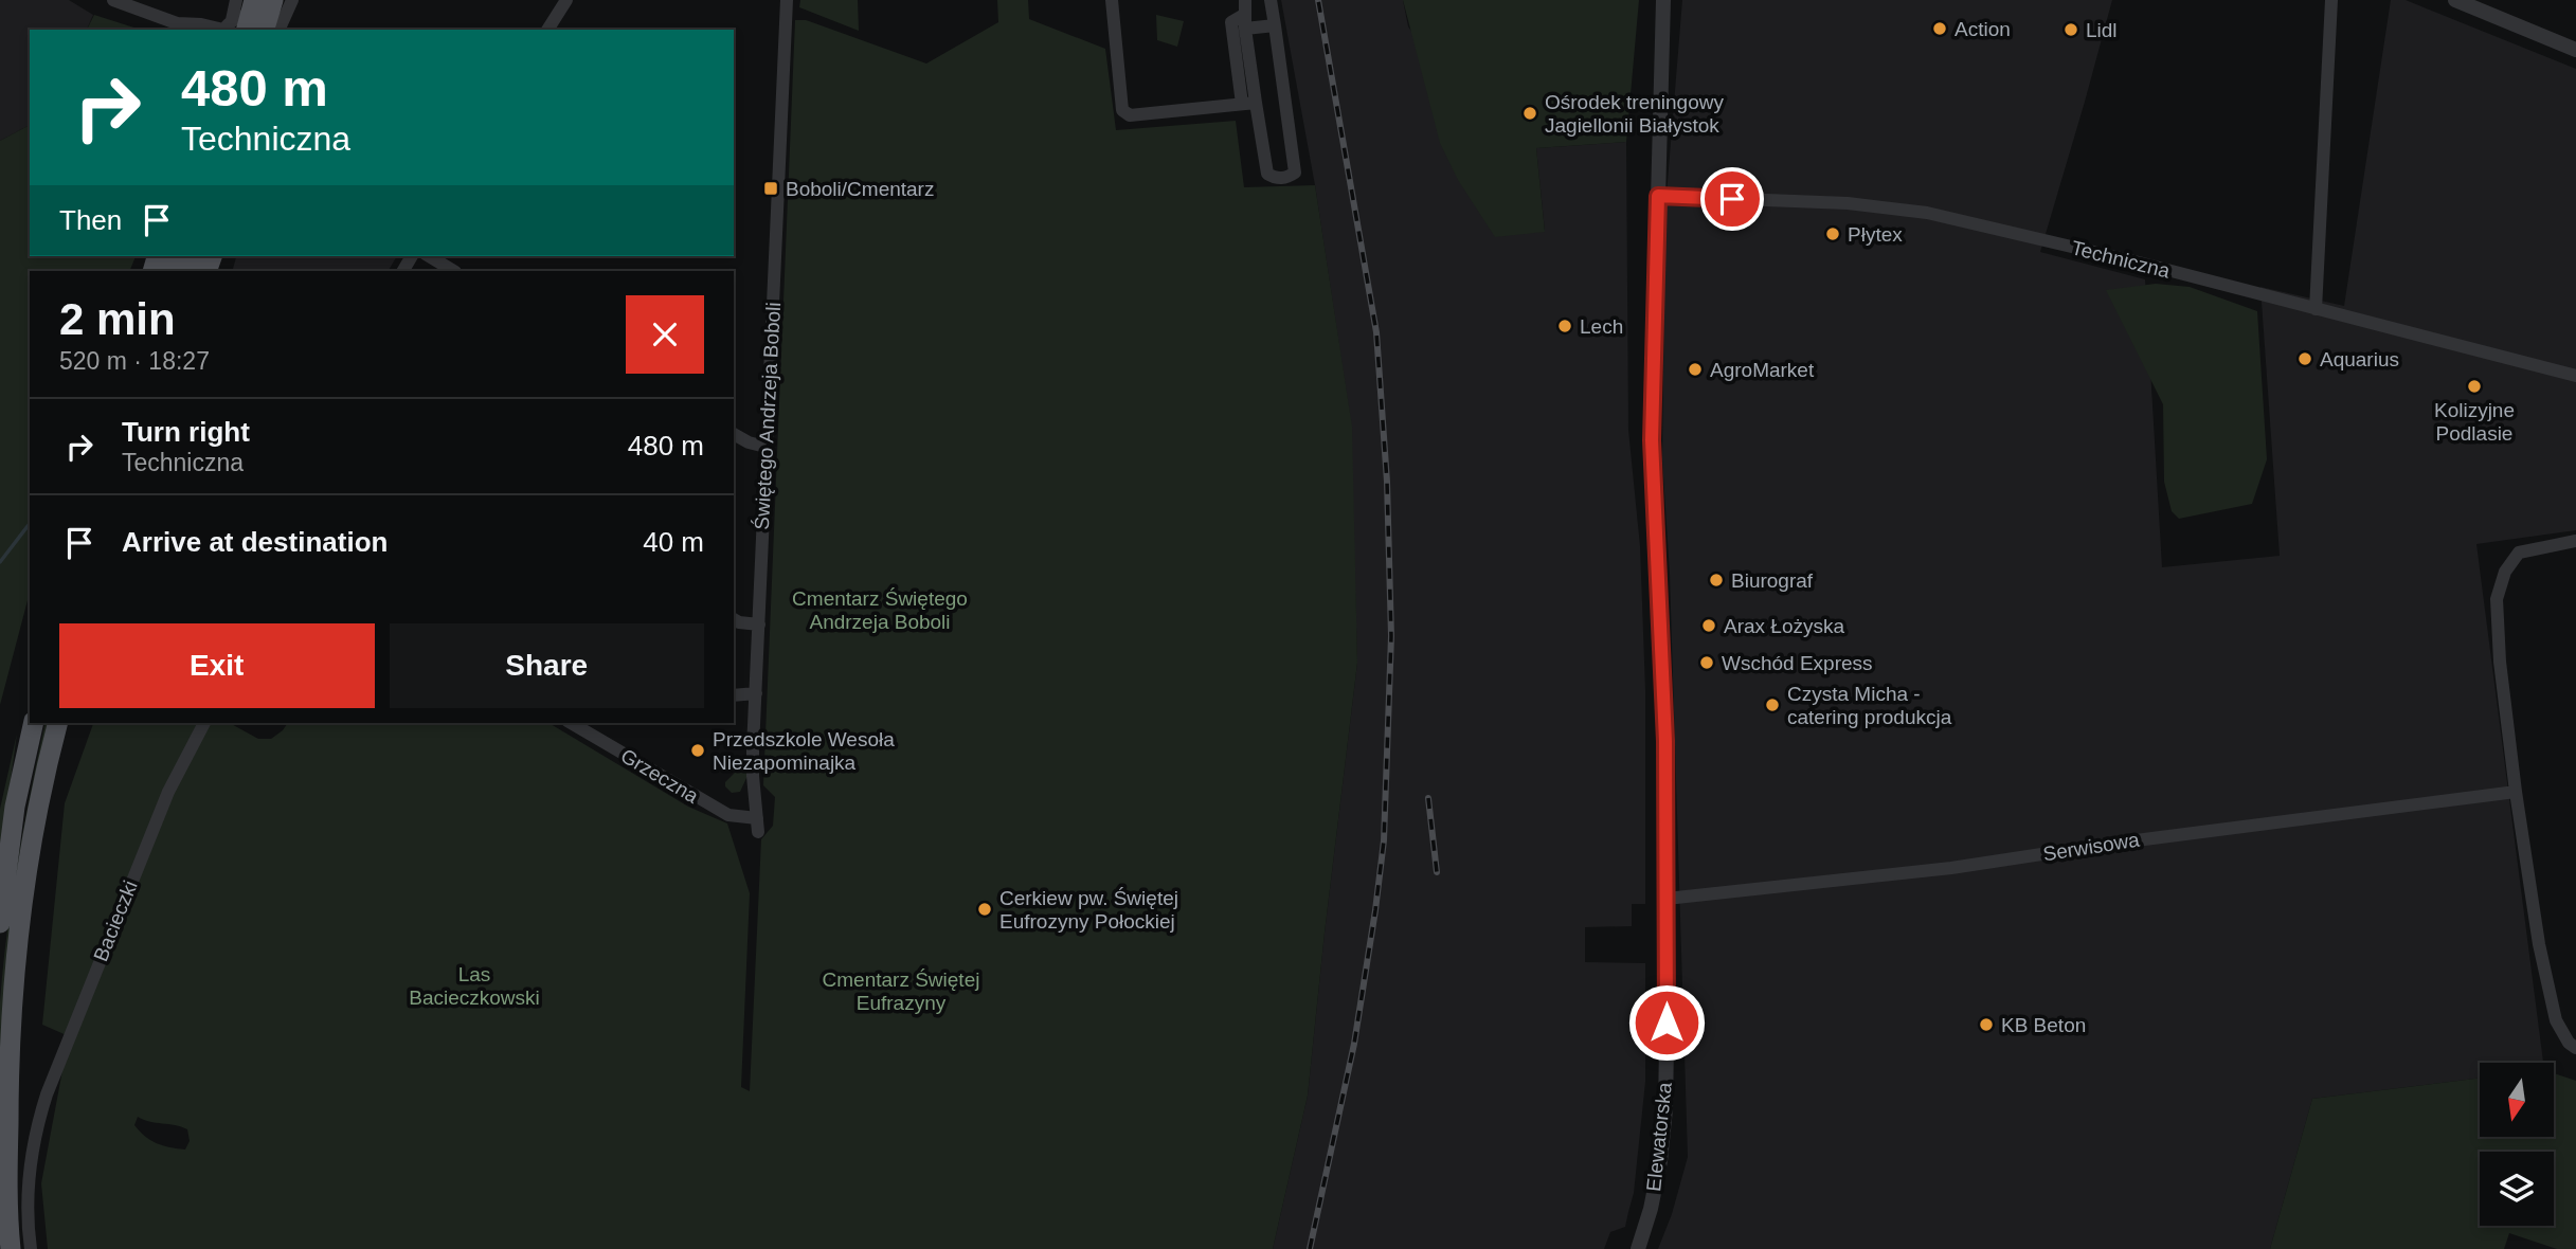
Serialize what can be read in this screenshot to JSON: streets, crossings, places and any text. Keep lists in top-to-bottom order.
{
  "streets": {
    "street": [
      "Techniczna",
      "Świętego Andrzeja Boboli",
      "Grzeczna",
      "Serwisowa",
      "Bacieczki",
      "Elewatorska"
    ]
  },
  "crossings": [
    ["Techniczna", "Elewatorska"],
    ["Świętego Andrzeja Boboli", "Grzeczna"],
    ["Serwisowa", "Elewatorska"]
  ],
  "parks": ["Cmentarz Świętego Andrzeja Boboli", "Las Bacieczkowski", "Cmentarz Świętej Eufrazyny"],
  "places": {
    "other": [
      "Action",
      "Lidl",
      "Ośrodek treningowy Jagiellonii Białystok",
      "Płytex",
      "Lech",
      "Aquarius",
      "AgroMarket",
      "Kolizyjne Podlasie",
      "Biurograf",
      "Arax Łożyska",
      "Wschód Express",
      "Czysta Micha - catering produkcja",
      "Przedszkole Wesoła Niezapominajka",
      "Cerkiew pw. Świętej Eufrozyny Połockiej",
      "KB Beton"
    ],
    "transit": ["Boboli/Cmentarz"]
  },
  "north": "bottom",
  "page": {
    "turn": ["480 m", "Techniczna"],
    "then": "Then",
    "heading": ["2 min", "520 m · 18:27"],
    "list": [
      {
        "name": "Turn right",
        "note": "Techniczna",
        "value": "480 m"
      },
      {
        "name": "Arrive at destination",
        "value": "40 m"
      }
    ],
    "buttons": ["Exit", "Share"]
  }
}
